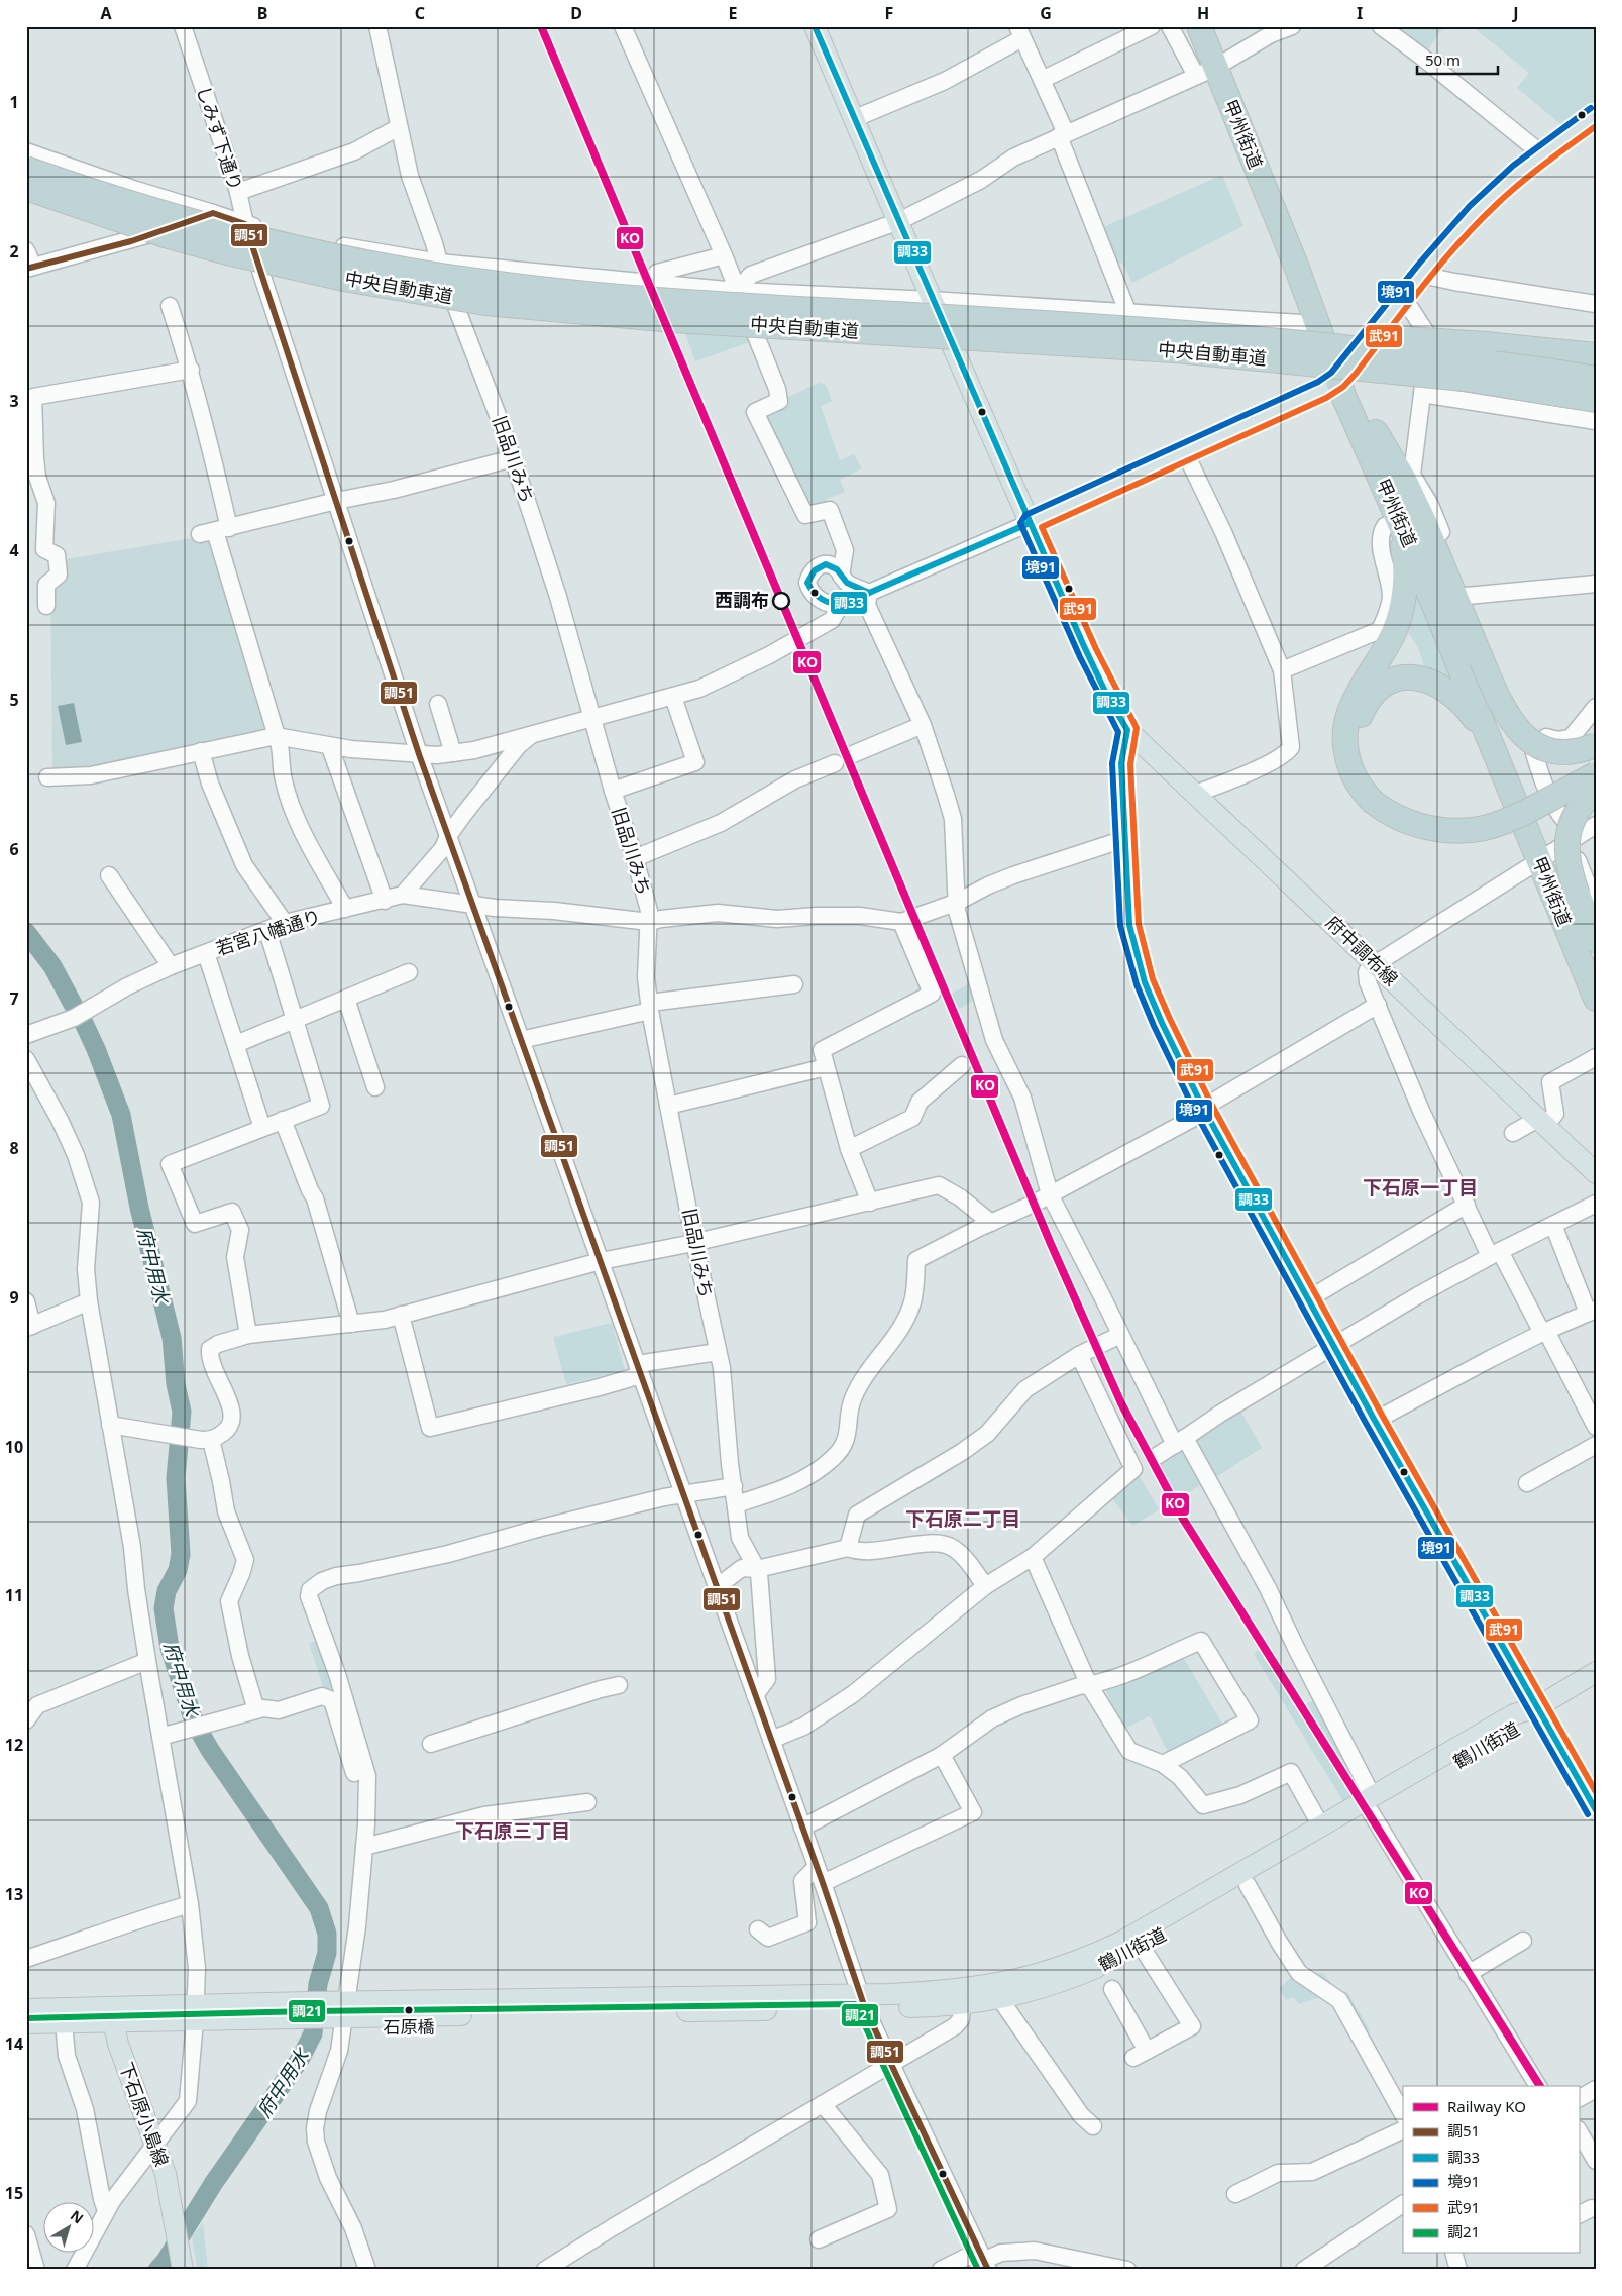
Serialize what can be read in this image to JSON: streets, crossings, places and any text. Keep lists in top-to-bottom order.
{
  "streets": {
    "highway": ["甲州街道", "中央自動車道"],
    "main road": ["府中調布線", "鶴川街道", "下石原小島線"],
    "street": ["しみず下通り", "旧品川みち", "若宮八幡通り"]
  },
  "crossings": [
    ["しみず下通り", "旧品川みち"],
    ["しみず下通り", "鶴川街道"],
    ["鶴川街道", "下石原小島線"]
  ],
  "districts": ["下石原一丁目", "下石原二丁目", "下石原三丁目"],
  "water": ["府中用水"],
  "places": ["西調布", "石原橋"],
  "lines": [
    "rail line KO",
    "transit line 調33",
    "transit line 境91",
    "transit line 武91",
    "transit line 調51",
    "transit line 調21"
  ],
  "legend": [
    "Railway KO",
    "調51",
    "調33",
    "境91",
    "武91",
    "調21"
  ],
  "scale_bar": "50 m",
  "north": "top right",
  "grid": {
    "columns": [
      "A",
      "B",
      "C",
      "D",
      "E",
      "F",
      "G",
      "H",
      "I",
      "J"
    ],
    "rows": [
      "1",
      "2",
      "3",
      "4",
      "5",
      "6",
      "7",
      "8",
      "9",
      "10",
      "11",
      "12",
      "13",
      "14",
      "15"
    ]
  }
}
